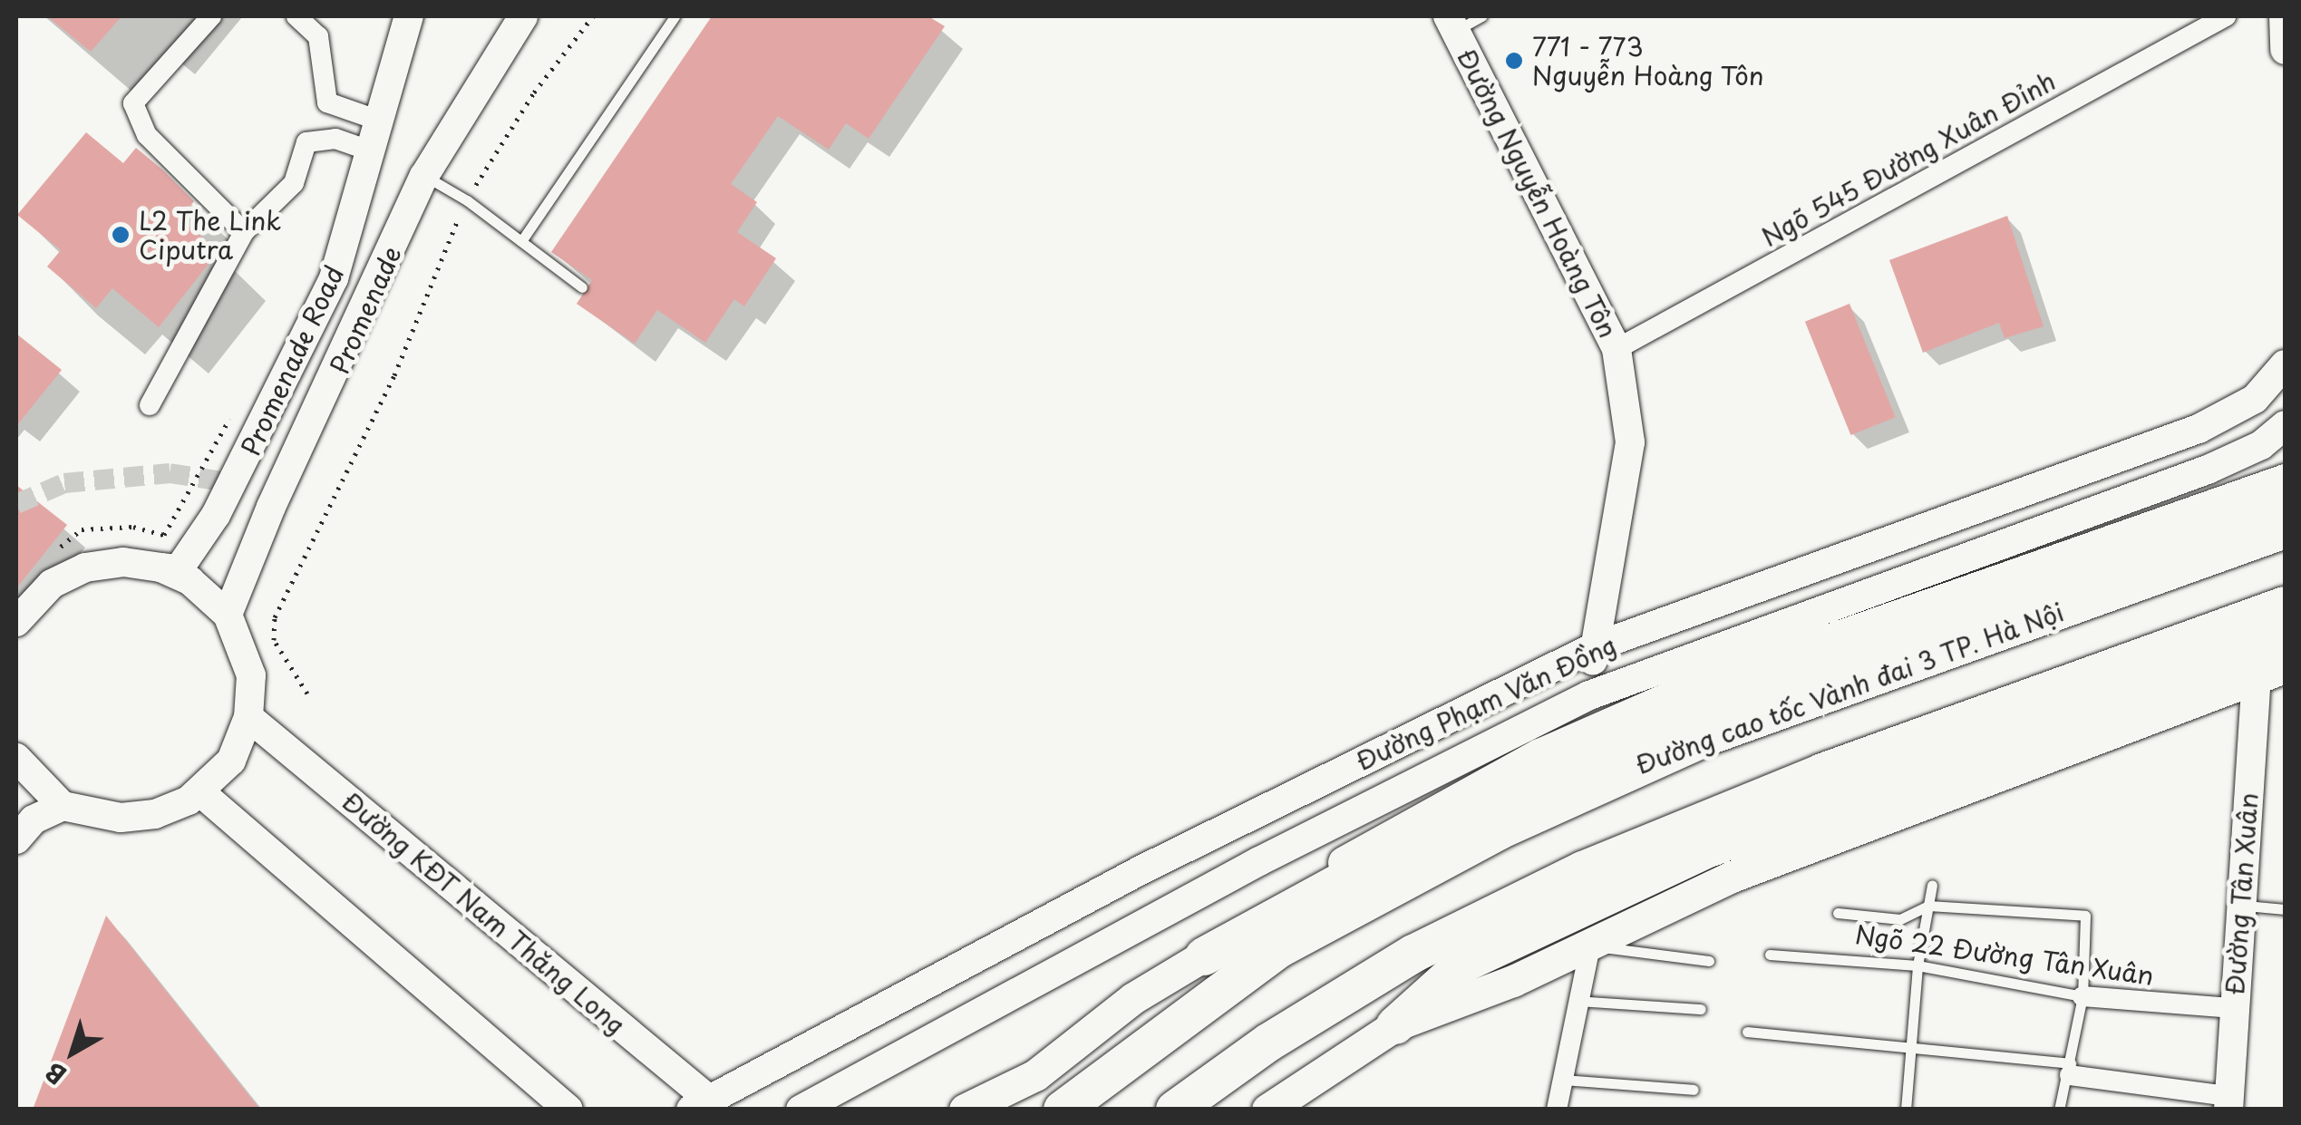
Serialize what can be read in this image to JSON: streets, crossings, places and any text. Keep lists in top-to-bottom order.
{
  "streets": {
    "highway": ["Đường cao tốc Vành đai 3 TP. Hà Nội"],
    "street": [
      "Ngõ 545 Đường Xuân Đỉnh",
      "Đường Nguyễn Hoàng Tôn",
      "Promenade",
      "Promenade Road",
      "Đường Phạm Văn Đồng",
      "Đường Tân Xuân",
      "Đường KĐT Nam Thăng Long",
      "Ngõ 22 Đường Tân Xuân"
    ]
  },
  "crossings": [
    ["Ngõ 545 Đường Xuân Đỉnh", "Đường Nguyễn Hoàng Tôn"],
    ["Đường Nguyễn Hoàng Tôn", "Đường Phạm Văn Đồng"],
    ["Đường Phạm Văn Đồng", "Đường KĐT Nam Thăng Long"],
    ["Đường Tân Xuân", "Ngõ 22 Đường Tân Xuân"]
  ],
  "places": ["771 - 773 Nguyễn Hoàng Tôn", "L2 The Link Ciputra"],
  "north": "bottom left"
}
